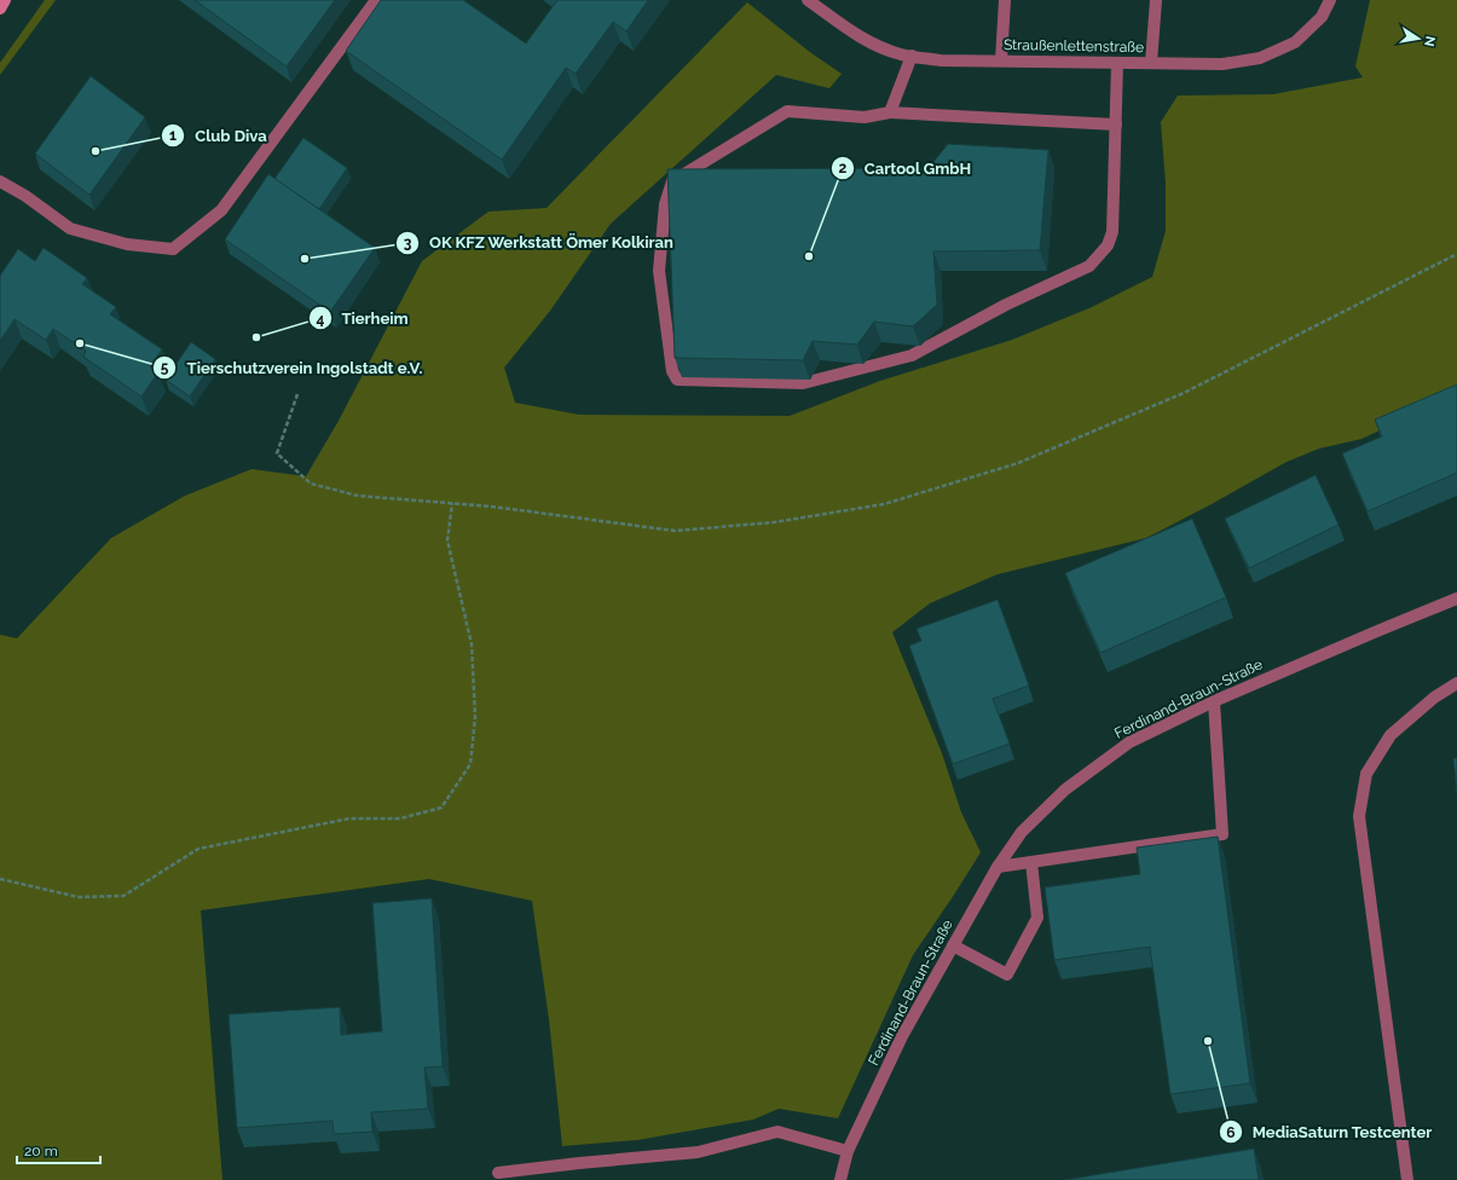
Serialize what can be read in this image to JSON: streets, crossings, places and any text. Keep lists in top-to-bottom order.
{
  "streets": {
    "street": ["Straußenlettenstraße", "Ferdinand-Braun-Straße"]
  },
  "places": [
    "Club Diva",
    "Cartool GmbH",
    "OK KFZ Werkstatt Ömer Kolkiran",
    "Tierheim",
    "Tierschutzverein Ingolstadt e.V.",
    "MediaSaturn Testcenter"
  ],
  "scale_bar": "20 m",
  "north": "right"
}
